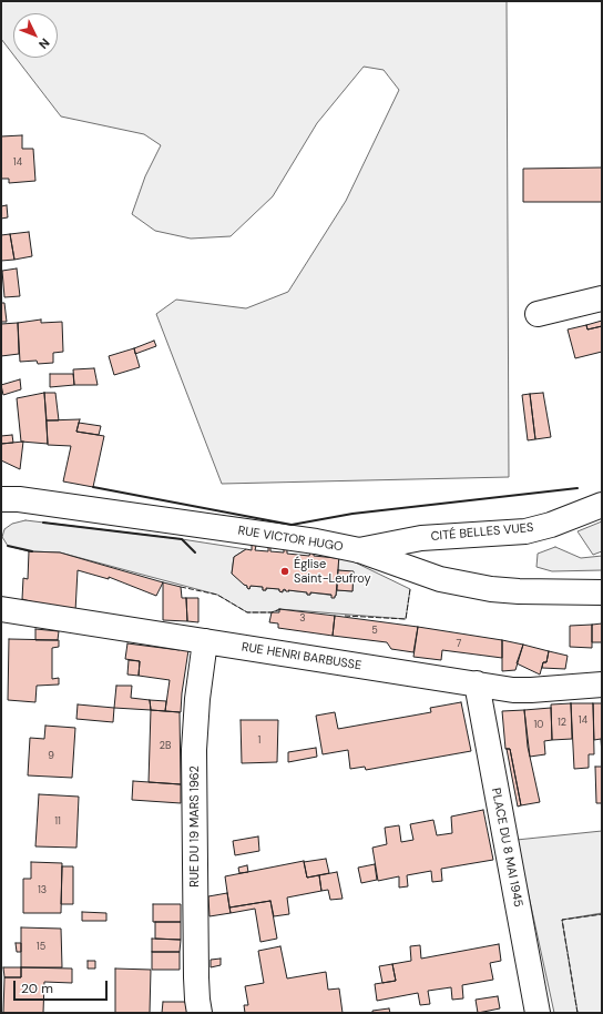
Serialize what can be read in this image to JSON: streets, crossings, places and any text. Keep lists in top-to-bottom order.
{
  "streets": {
    "street": [
      "CITÉ BELLES VUES",
      "RUE VICTOR HUGO",
      "RUE HENRI BARBUSSE",
      "RUE DU 19 MARS 1962",
      "PLACE DU 8 MAI 1945"
    ]
  },
  "crossings": [
    ["CITÉ BELLES VUES", "RUE VICTOR HUGO"],
    ["RUE HENRI BARBUSSE", "RUE DU 19 MARS 1962"],
    ["RUE HENRI BARBUSSE", "PLACE DU 8 MAI 1945"]
  ],
  "places": ["Église Saint-Leufroy"],
  "house_numbers": [
    "14",
    "3",
    "5",
    "7",
    "14",
    "12",
    "10",
    "1",
    "2B",
    "9",
    "11",
    "13",
    "15"
  ],
  "scale_bar": "20 m",
  "north": "bottom right"
}
